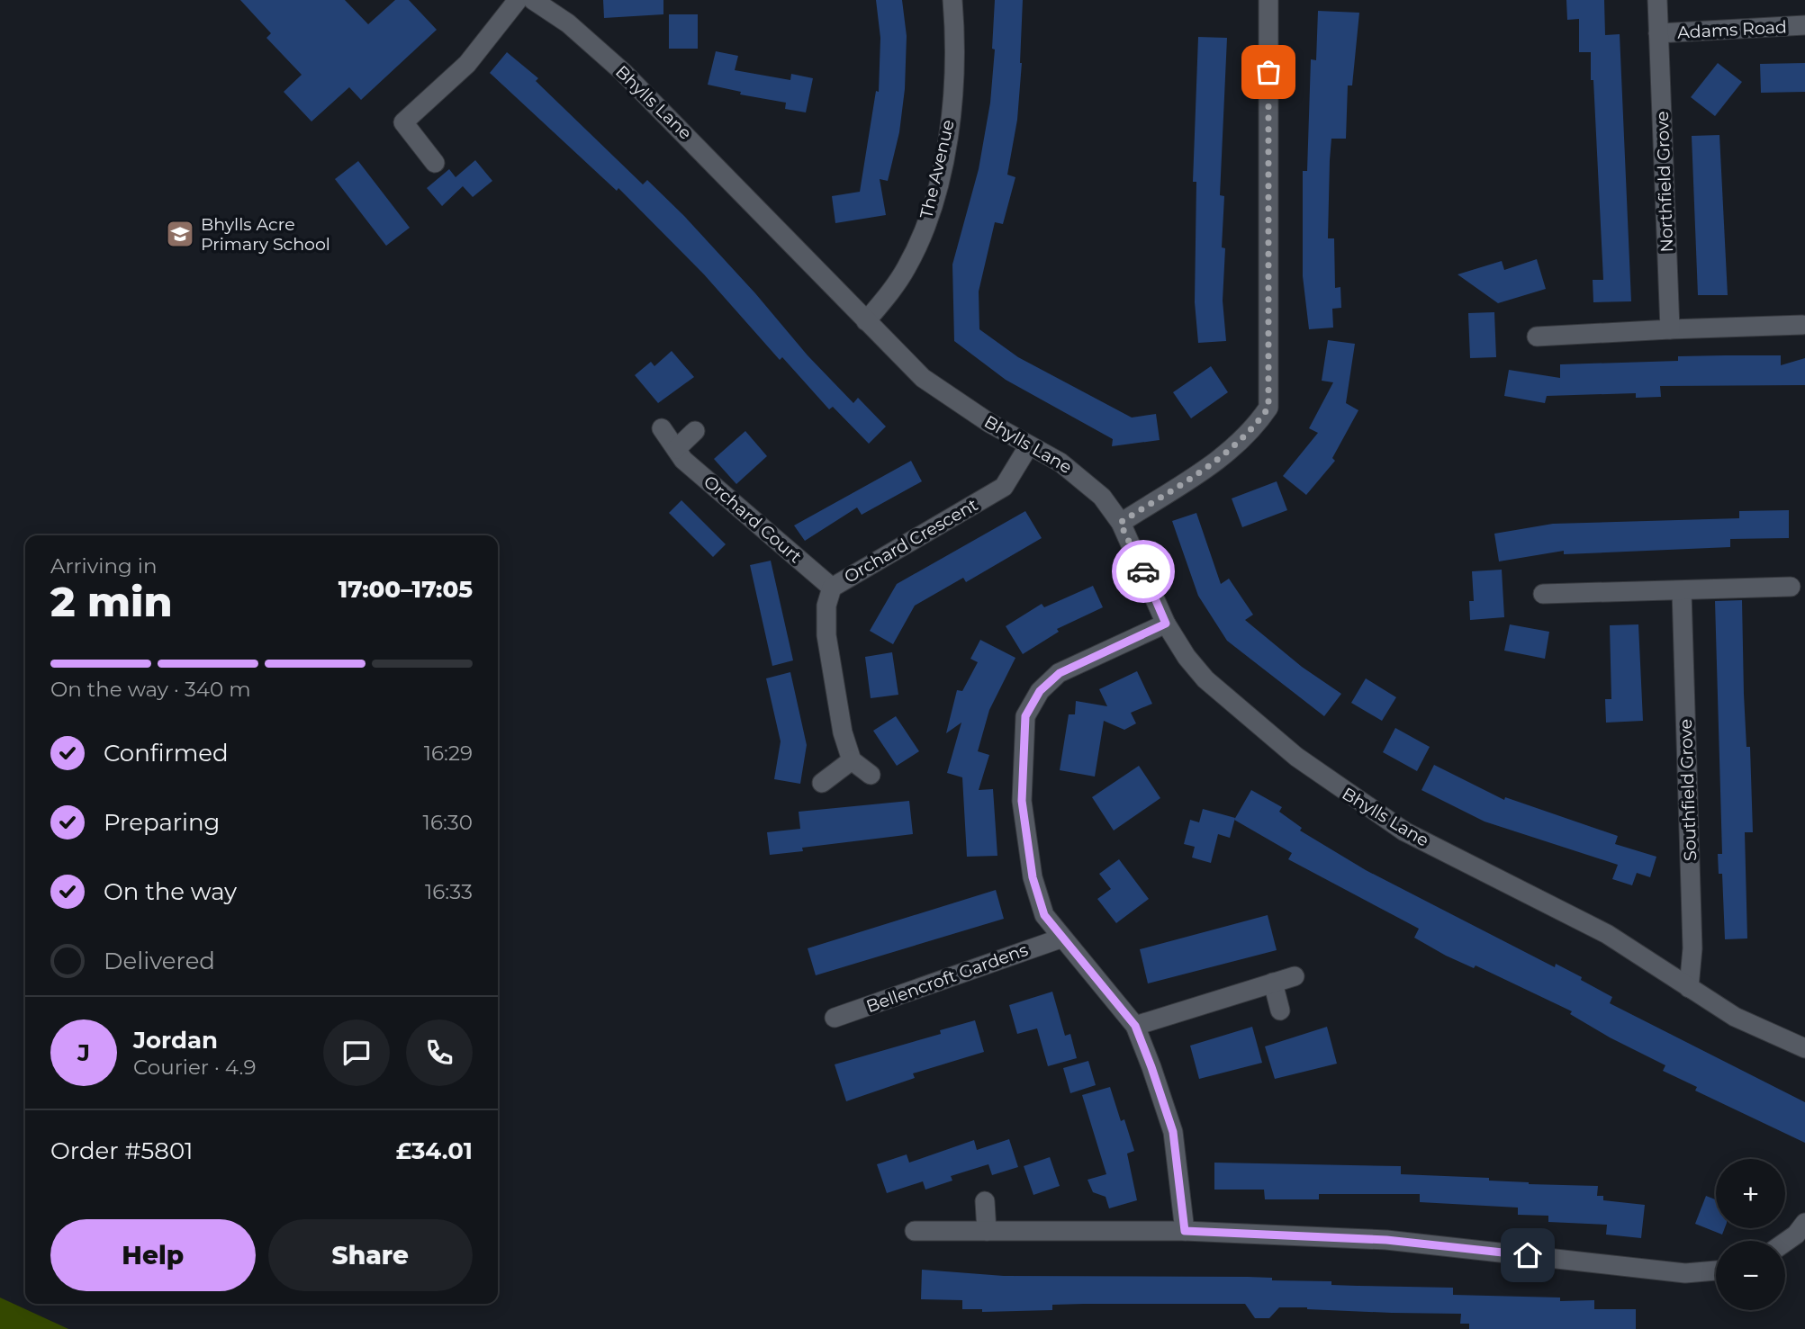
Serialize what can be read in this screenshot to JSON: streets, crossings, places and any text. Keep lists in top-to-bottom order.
{
  "streets": {
    "street": [
      "Adams Road",
      "Bhylls Lane",
      "The Avenue",
      "Northfield Grove",
      "Orchard Court",
      "Orchard Crescent",
      "Southfield Grove",
      "Bellencroft Gardens"
    ]
  },
  "crossings": [
    ["Adams Road", "Northfield Grove"],
    ["Bhylls Lane", "The Avenue"],
    ["Bhylls Lane", "Orchard Crescent"],
    ["Bhylls Lane", "Southfield Grove"],
    ["Orchard Court", "Orchard Crescent"]
  ],
  "places": {
    "school or university": ["Bhylls Acre Primary School"]
  },
  "page": {
    "heading": ["2 min", "Arriving in", "17:00–17:05"],
    "panel": [
      "Jordan",
      "Courier · 4.9",
      "Order #5801",
      "£34.01"
    ],
    "bar": "On the way · 340 m",
    "list": [
      ["Confirmed", "16:29"],
      ["Preparing", "16:30"],
      ["On the way", "16:33"],
      "Delivered"
    ],
    "round": "J",
    "map_buttons": ["+", "−"],
    "buttons": ["Help", "Share"]
  }
}
